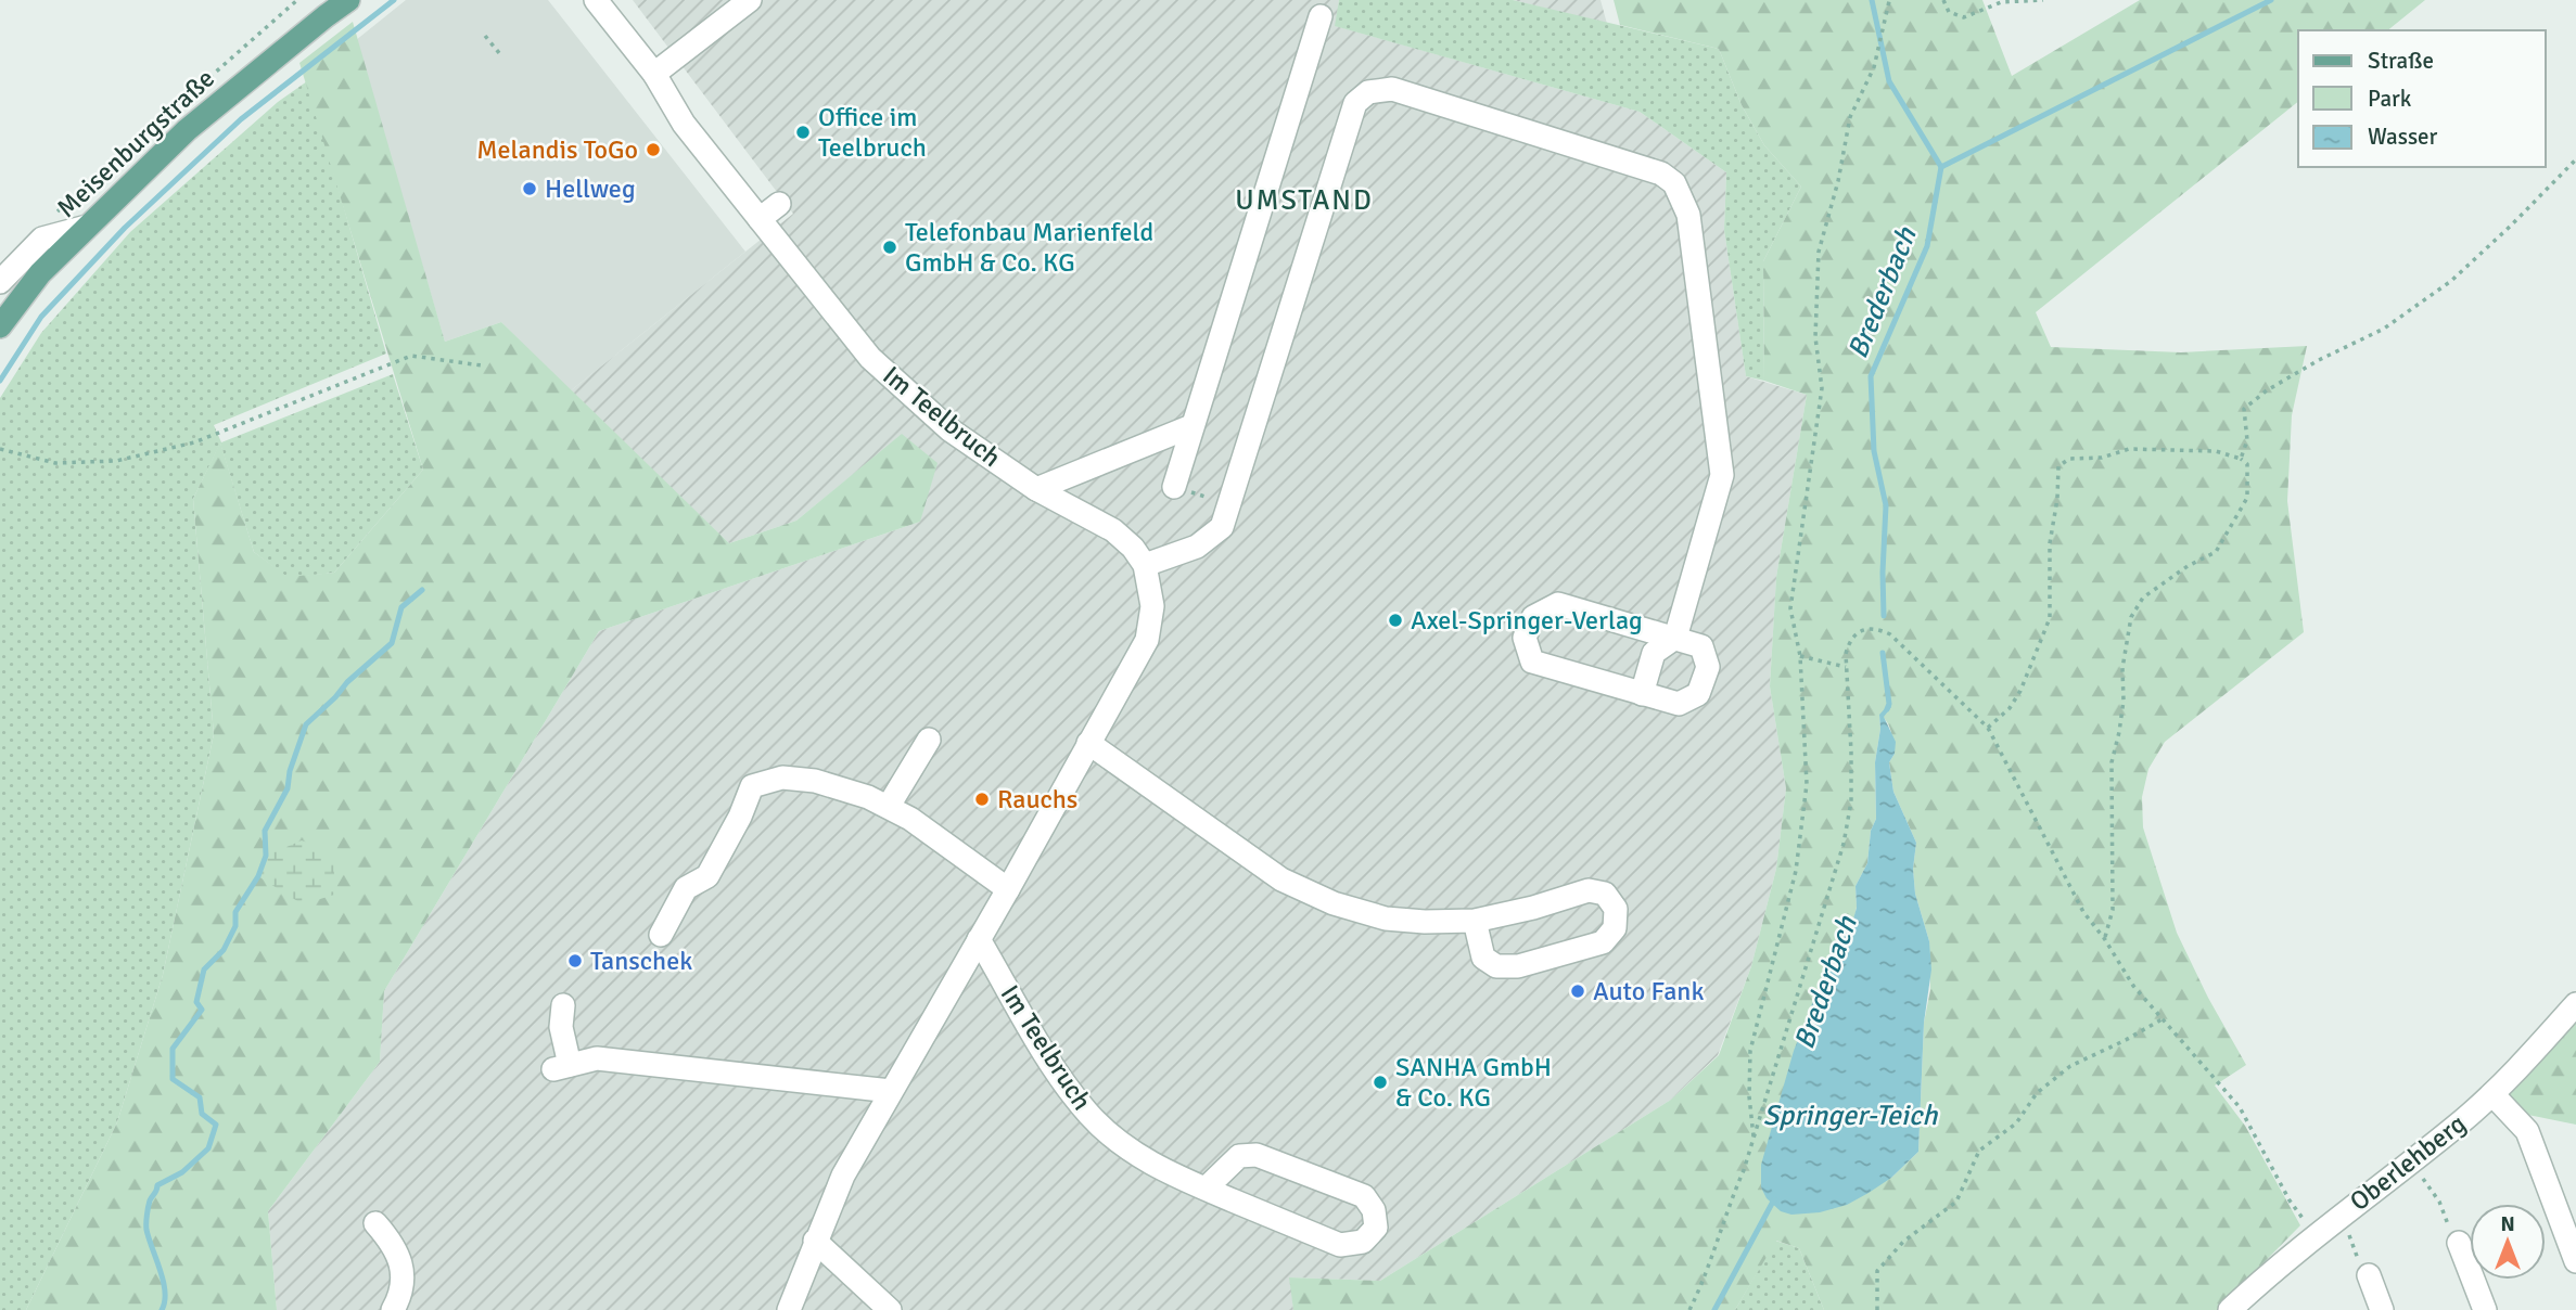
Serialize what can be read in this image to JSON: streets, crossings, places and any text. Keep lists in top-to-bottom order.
{
  "streets": {
    "main road": ["Meisenburgstraße"],
    "street": ["Im Teelbruch", "Oberlehberg"]
  },
  "districts": ["UMSTAND"],
  "water": ["Brederbach", "Springer-Teich"],
  "places": [
    "Office im Teelbruch",
    "Melandis ToGo",
    "Hellweg",
    "Telefonbau Marienfeld GmbH & Co. KG",
    "Axel-Springer-Verlag",
    "Rauchs",
    "Tanschek",
    "Auto Fank",
    "SANHA GmbH & Co. KG"
  ],
  "legend": ["Straße", "Park", "Wasser"],
  "north": "top"
}
